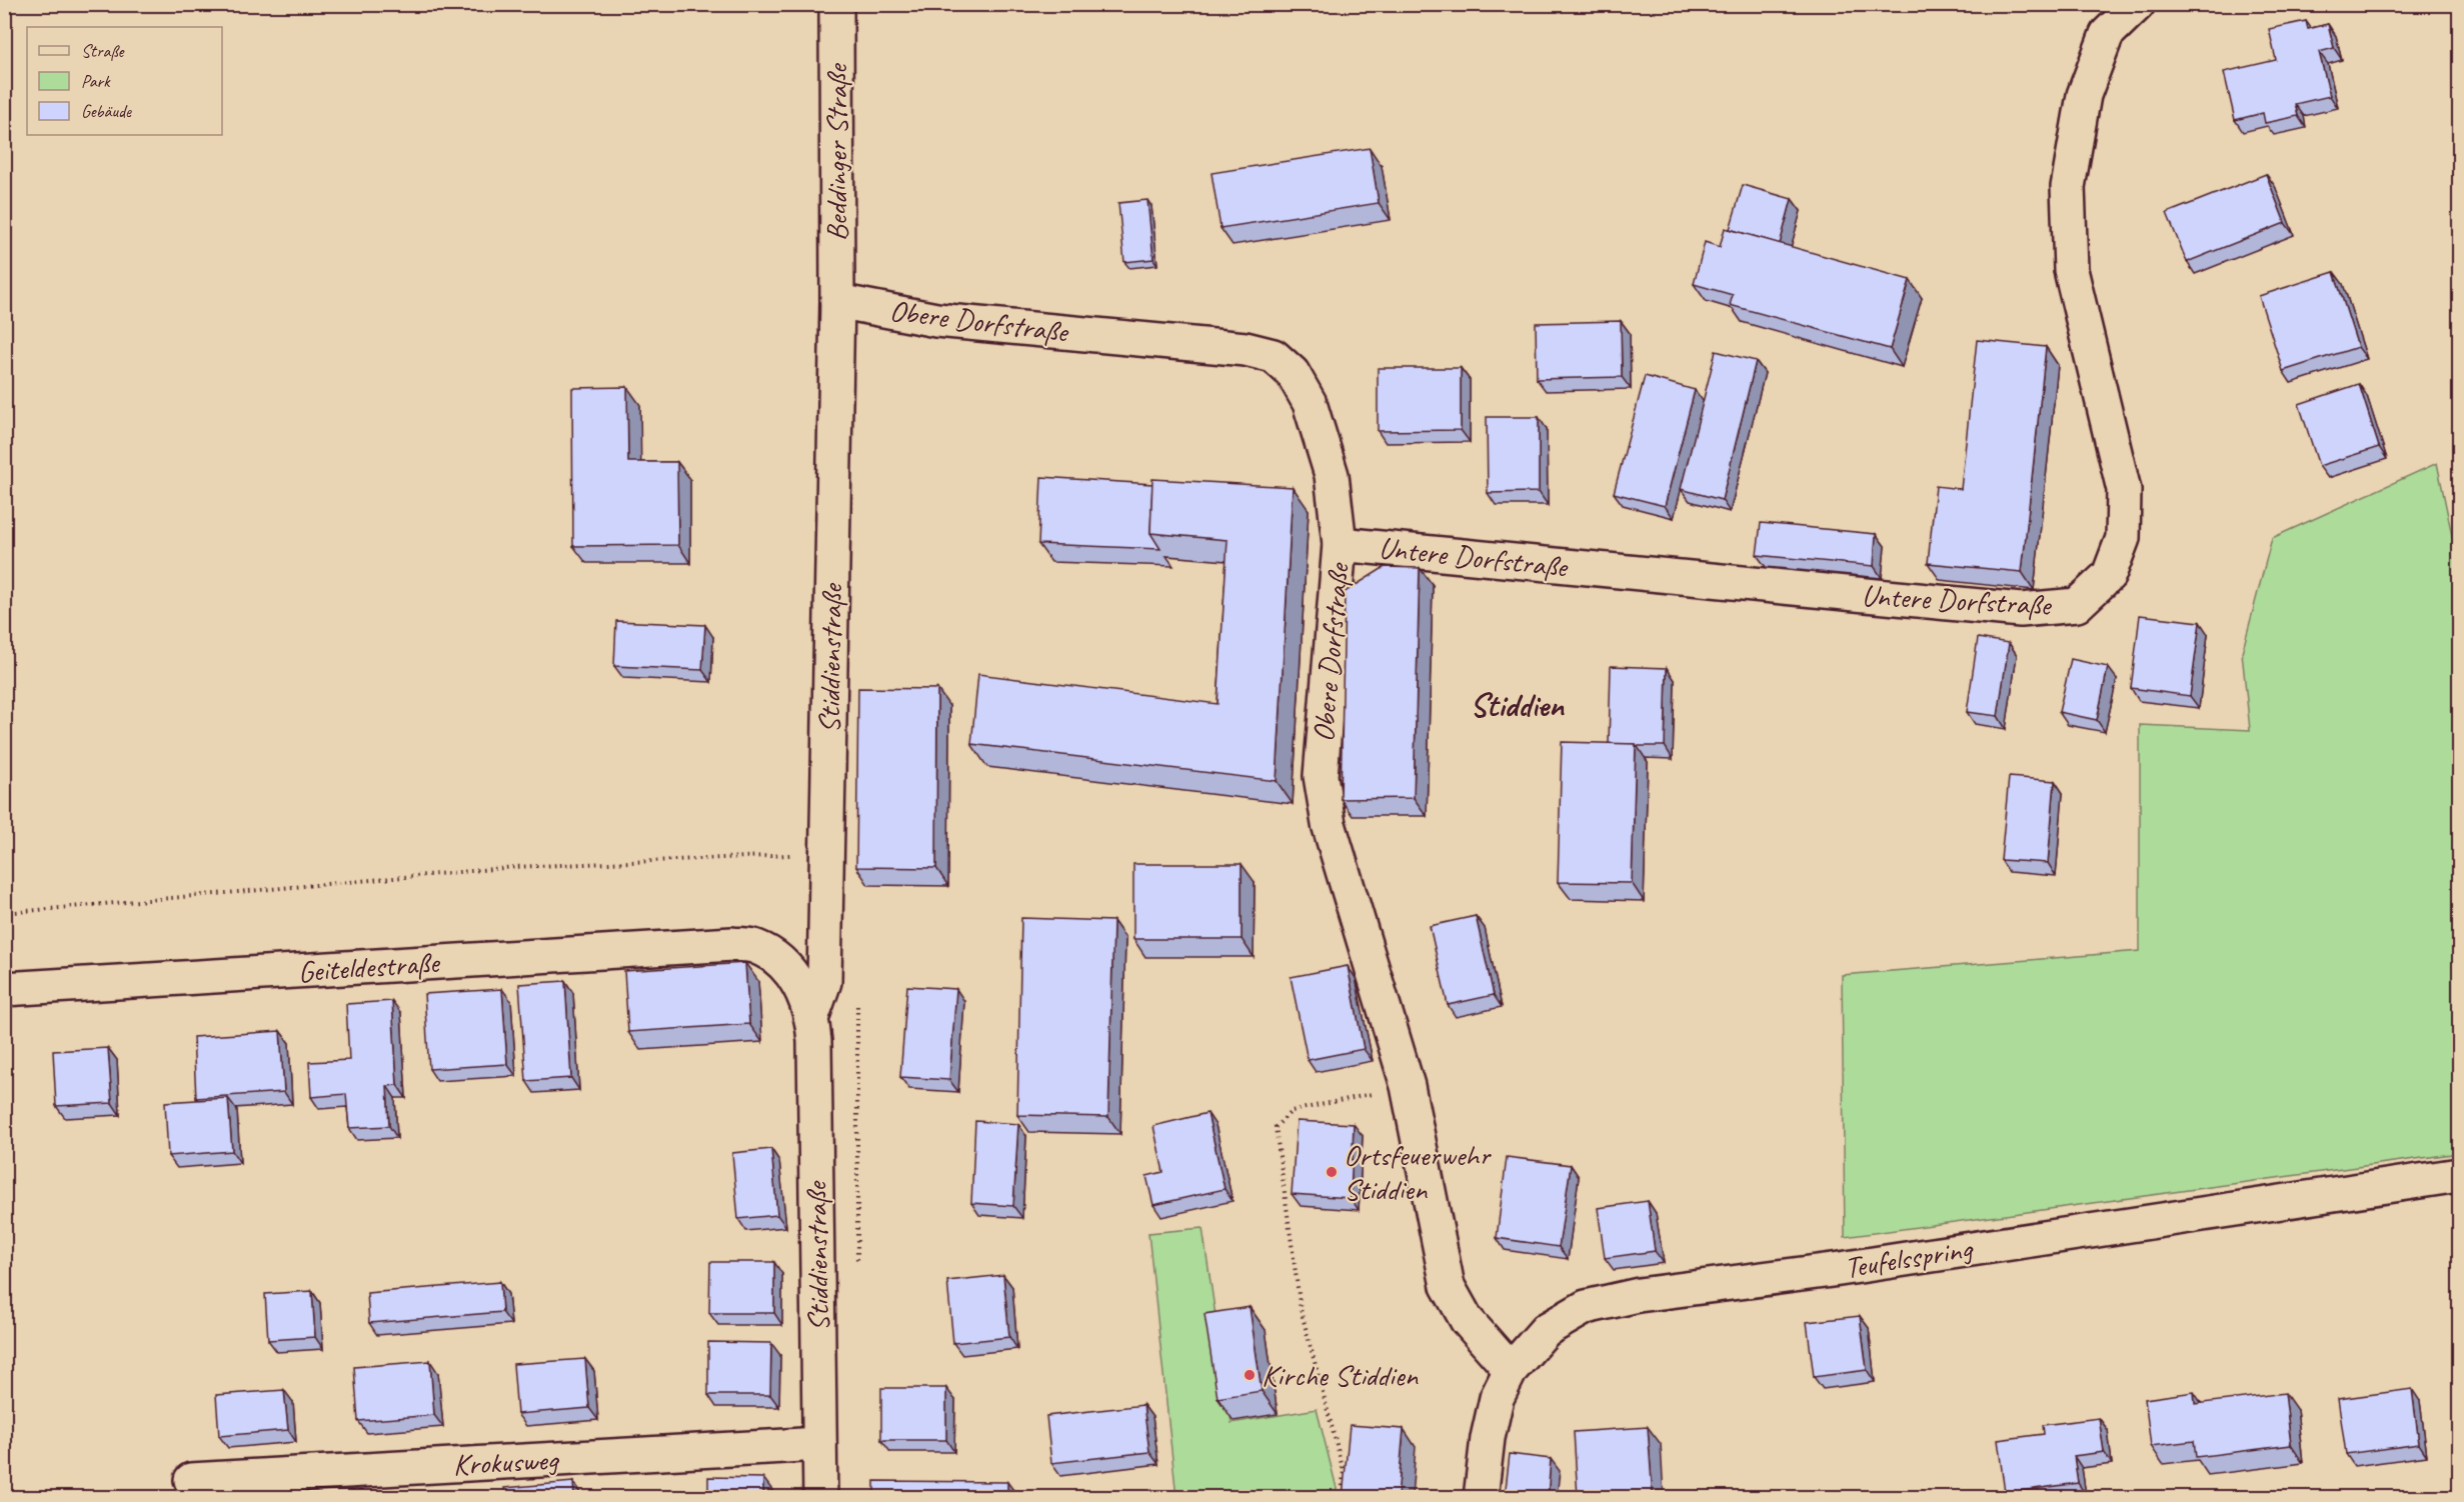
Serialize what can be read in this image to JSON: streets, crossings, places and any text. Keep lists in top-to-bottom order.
{
  "streets": {
    "street": [
      "Beddinger Straße",
      "Obere Dorfstraße",
      "Untere Dorfstraße",
      "Stiddienstraße",
      "Geiteldestraße",
      "Teufelsspring",
      "Krokusweg"
    ]
  },
  "crossings": [
    ["Beddinger Straße", "Obere Dorfstraße"],
    ["Beddinger Straße", "Stiddienstraße"],
    ["Obere Dorfstraße", "Untere Dorfstraße"],
    ["Obere Dorfstraße", "Stiddienstraße"],
    ["Obere Dorfstraße", "Teufelsspring"],
    ["Stiddienstraße", "Geiteldestraße"],
    ["Stiddienstraße", "Krokusweg"]
  ],
  "districts": ["Stiddien"],
  "places": ["Ortsfeuerwehr Stiddien", "Kirche Stiddien"],
  "legend": ["Straße", "Park", "Gebäude"]
}
